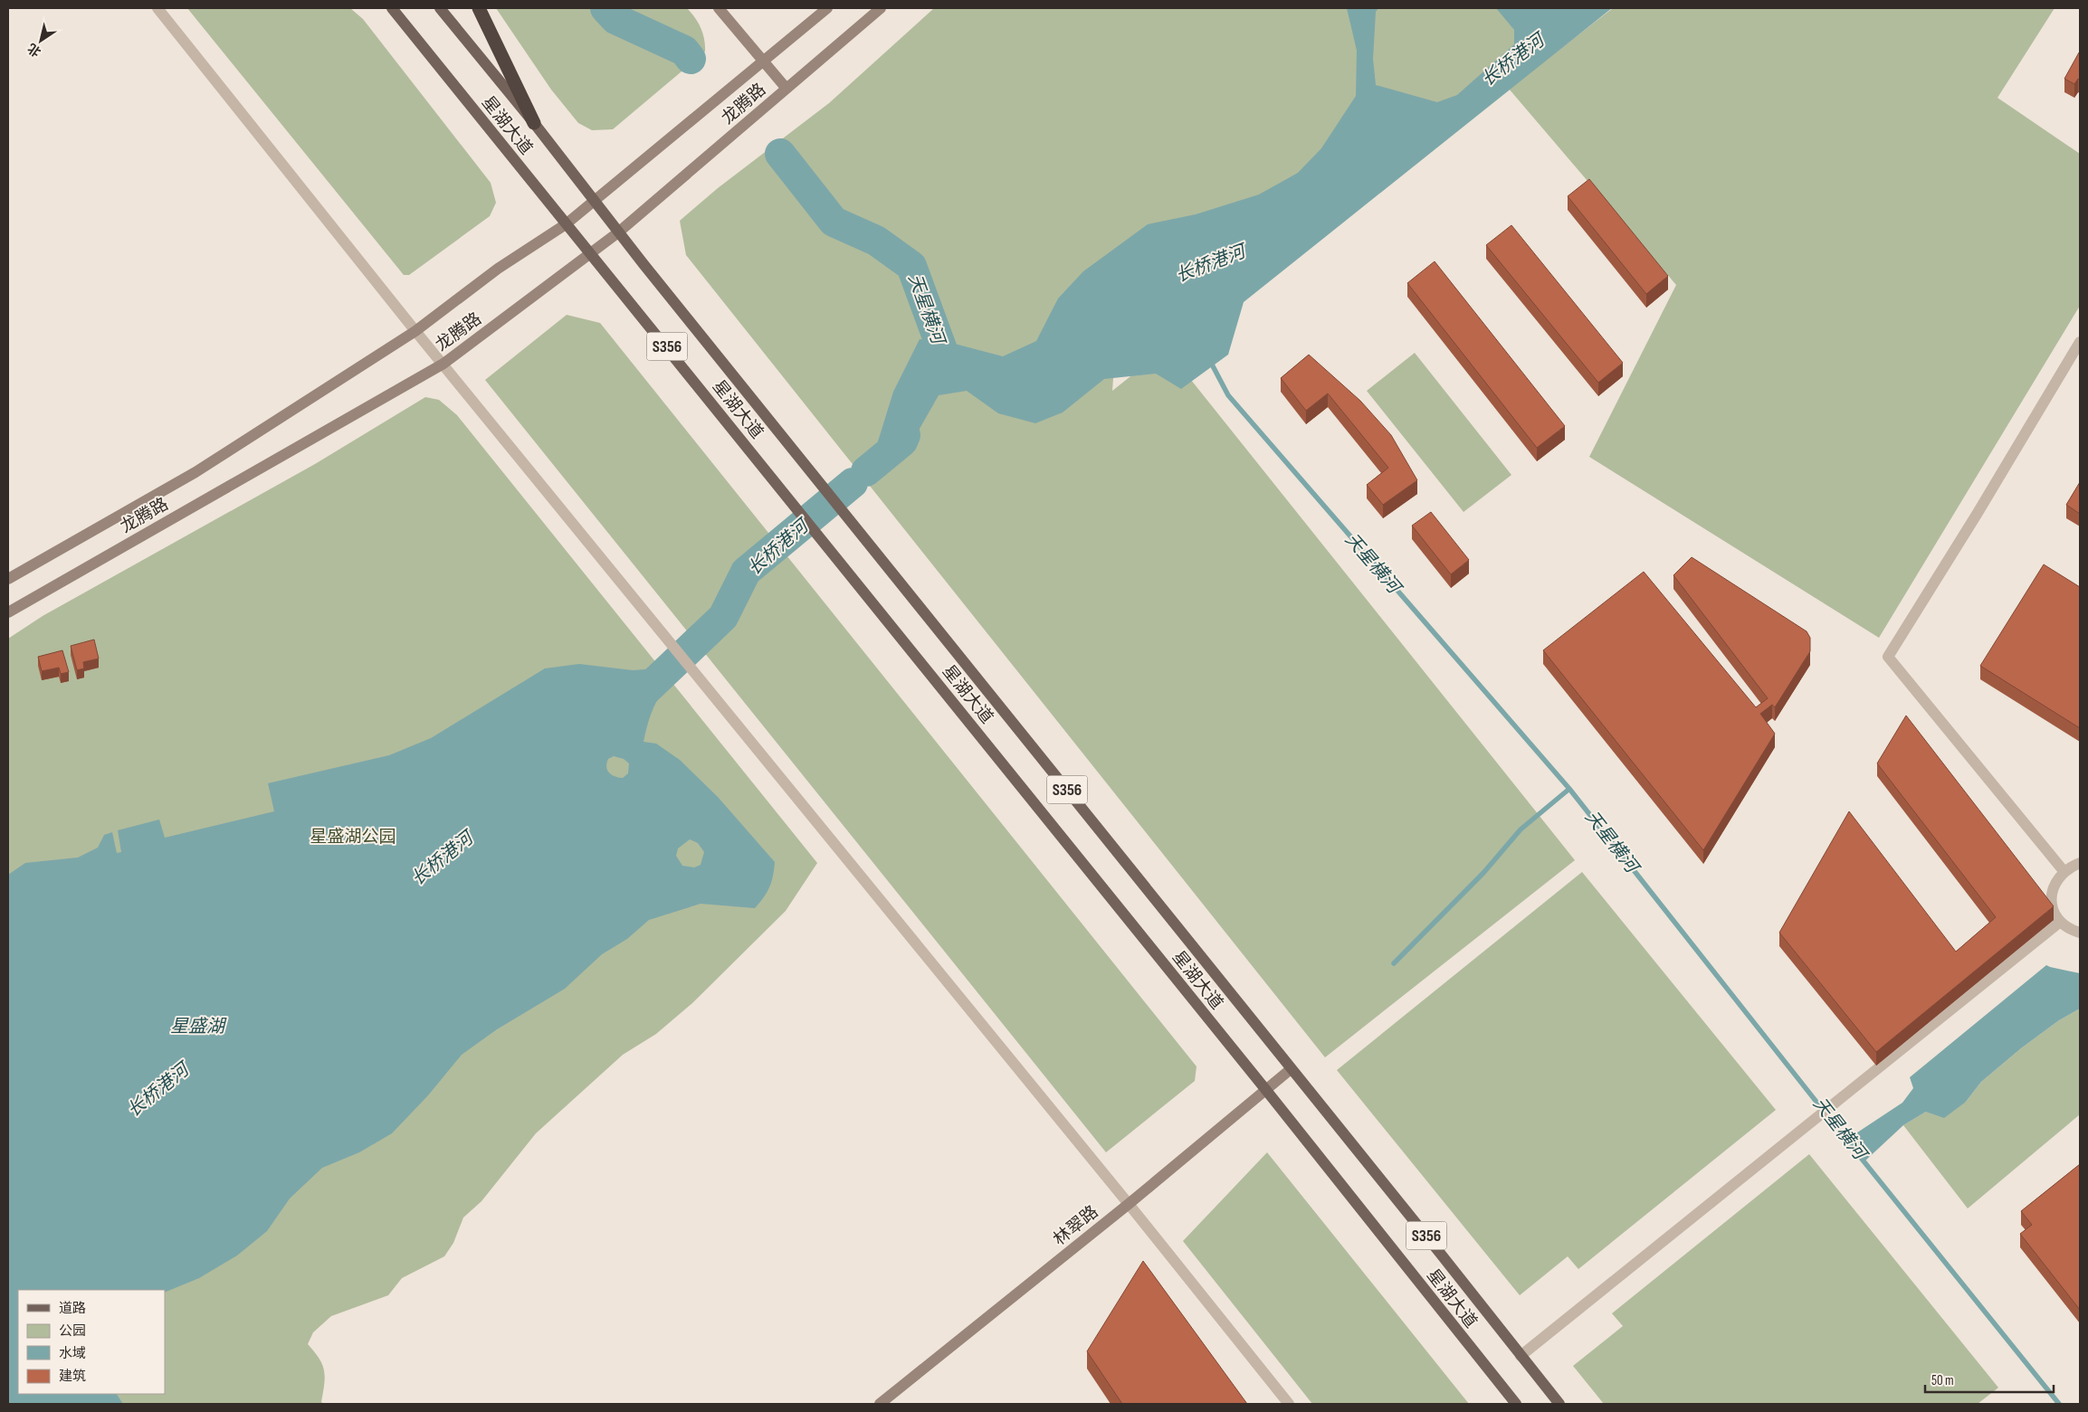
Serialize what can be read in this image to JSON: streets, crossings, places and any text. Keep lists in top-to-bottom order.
{
  "streets": {
    "main road": [
      "龙腾路",
      "星湖大道",
      "S356",
      "林翠路"
    ]
  },
  "crossings": [
    ["龙腾路", "星湖大道"],
    ["星湖大道", "林翠路"]
  ],
  "water": ["长桥港河", "天星横河", "星盛湖"],
  "parks": ["星盛湖公园"],
  "legend": [
    "道路",
    "公园",
    "水域",
    "建筑"
  ],
  "scale_bar": "50 m",
  "north": "bottom left"
}
